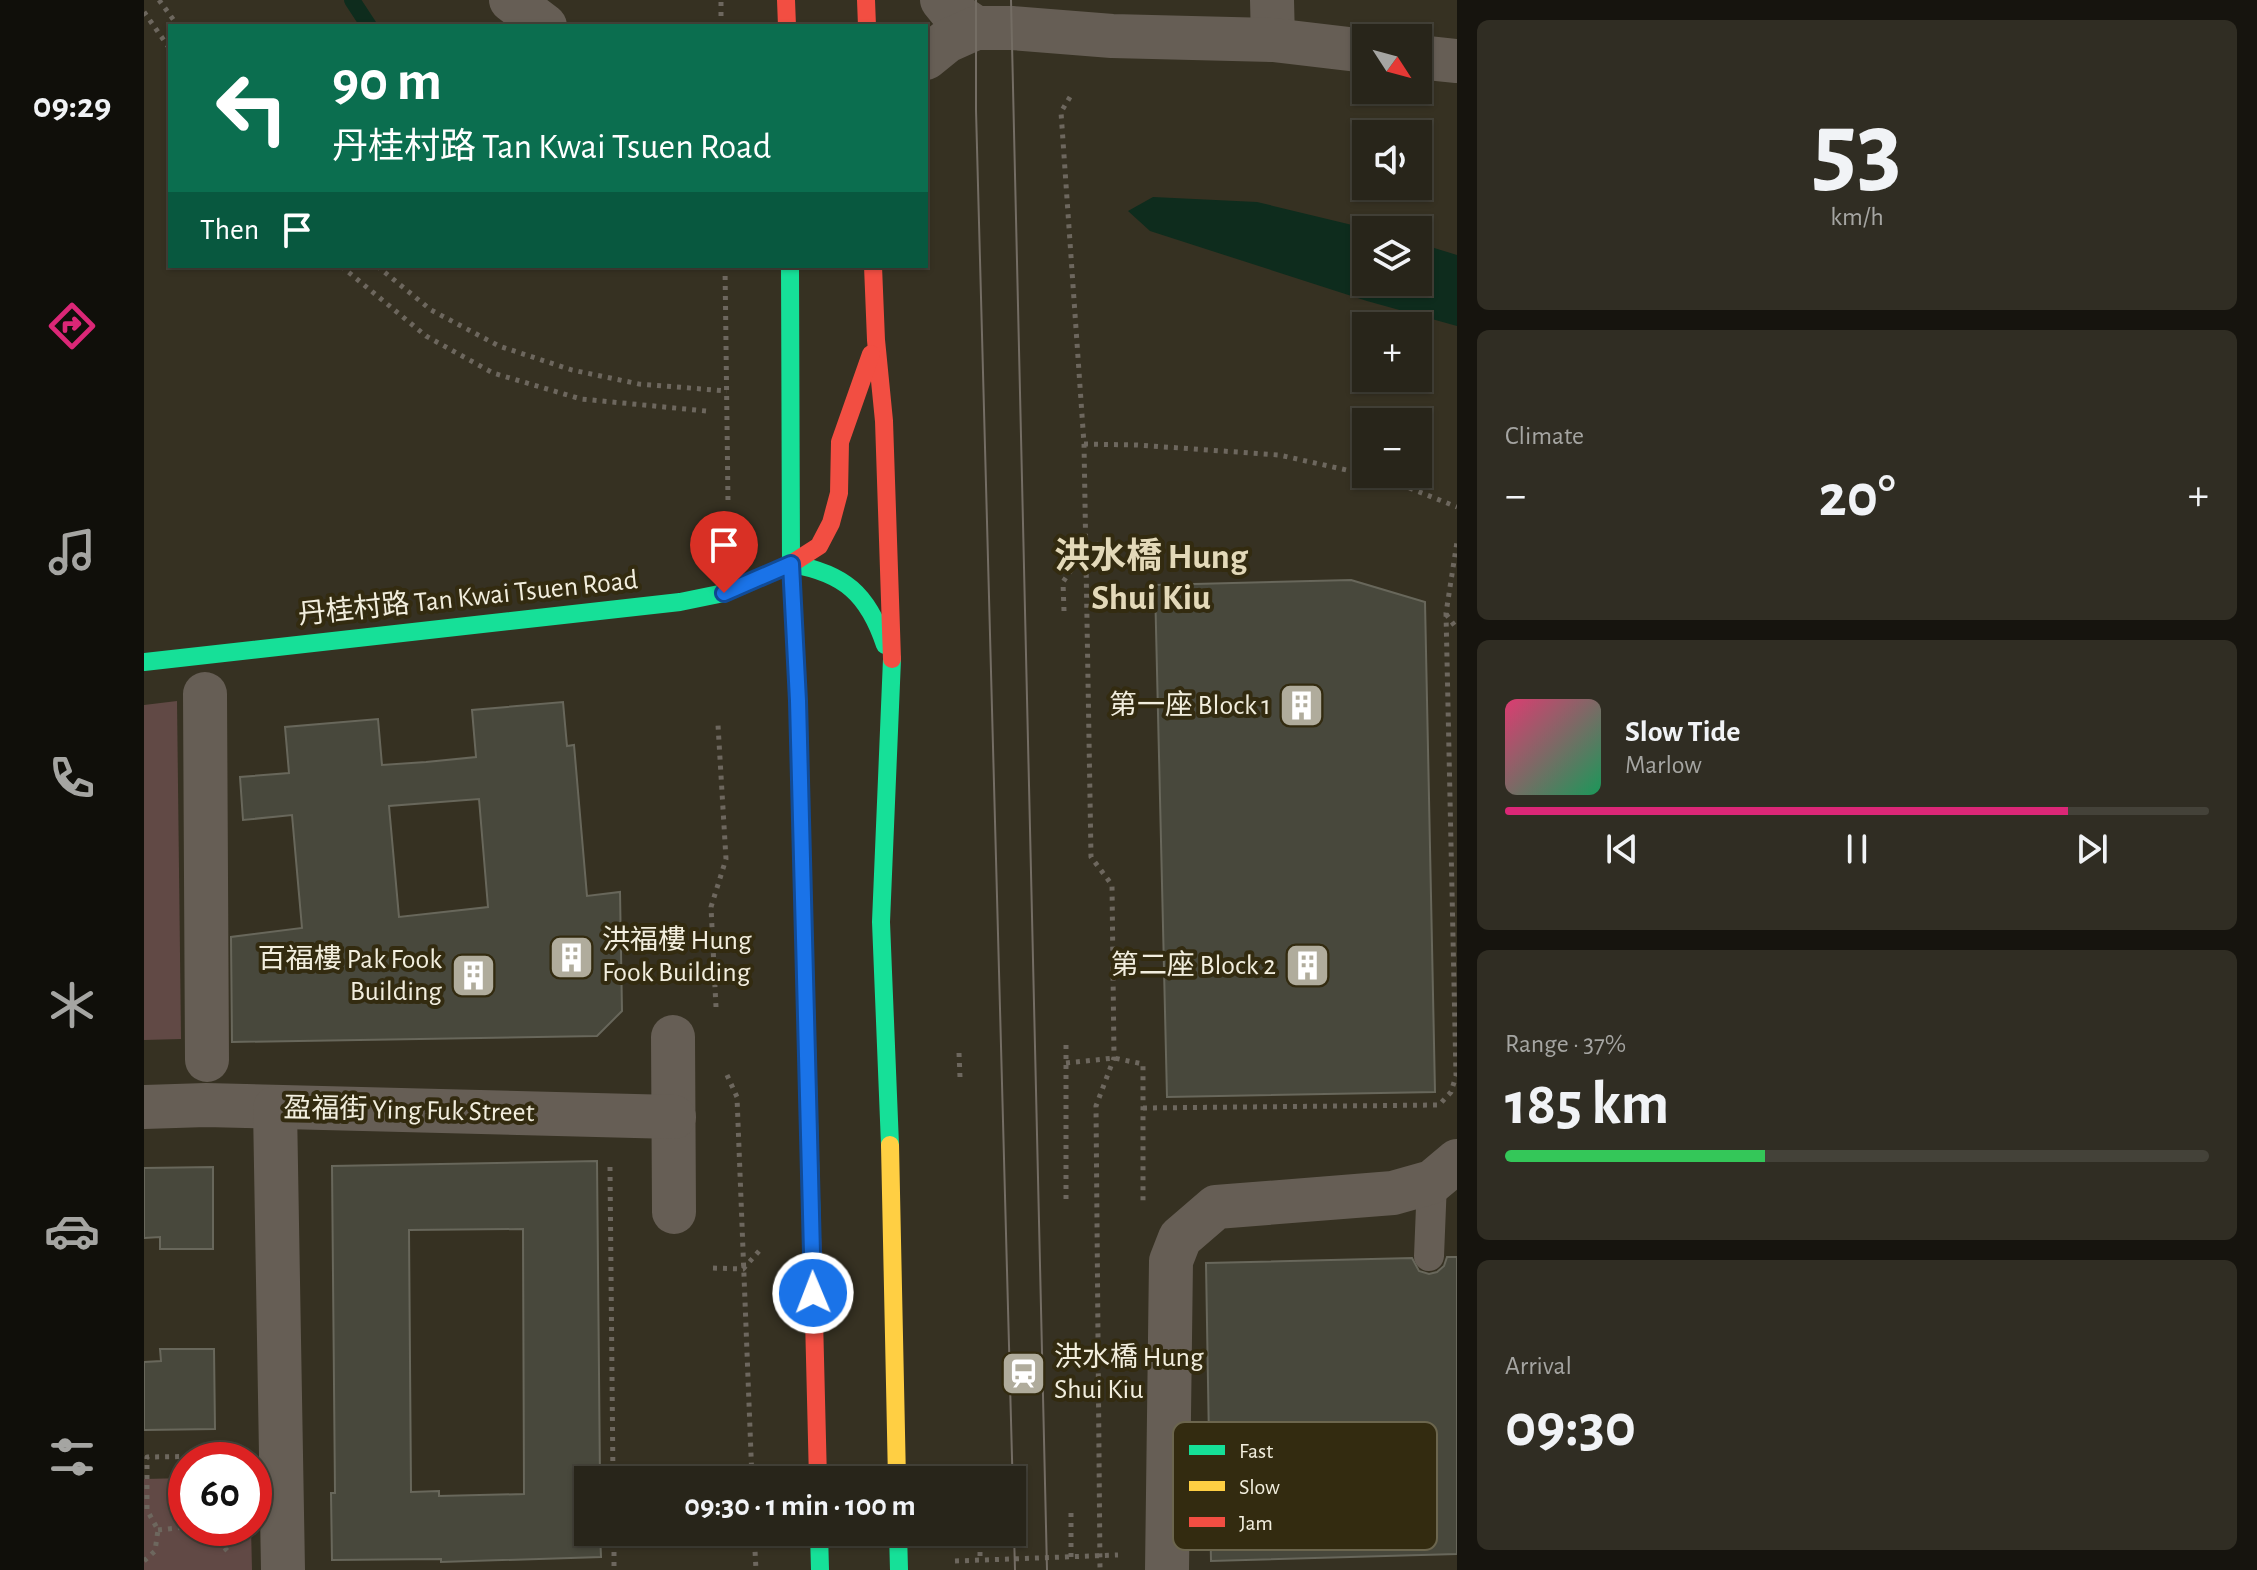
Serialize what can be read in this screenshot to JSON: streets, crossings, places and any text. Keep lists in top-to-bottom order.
{
  "streets": {
    "main road": ["丹桂村路 Tan Kwai Tsuen Road"],
    "street": ["盈福街 Ying Fuk Street"]
  },
  "districts": ["洪水橋 Hung Shui Kiu"],
  "places": {
    "building": [
      "第一座 Block 1",
      "洪福樓 Hung Fook Building",
      "第二座 Block 2",
      "百福樓 Pak Fook Building"
    ],
    "station": ["洪水橋 Hung Shui Kiu"]
  },
  "legend": ["Fast", "Slow", "Jam"],
  "north": "bottom right",
  "page": {
    "tabs": "09:29",
    "tile": [
      ["53", "km/h"],
      "Climate",
      ["Range · 37%", "185 km"],
      ["Arrival", "09:30"]
    ],
    "map_buttons": ["+", "−"],
    "turn": ["90 m", "丹桂村路 Tan Kwai Tsuen Road"],
    "then": "Then",
    "heat": ["−", "20°", "+"],
    "song": ["Slow Tide", "Marlow"],
    "limit": "60",
    "trip": "09:30 · 1 min · 100 m"
  }
}
